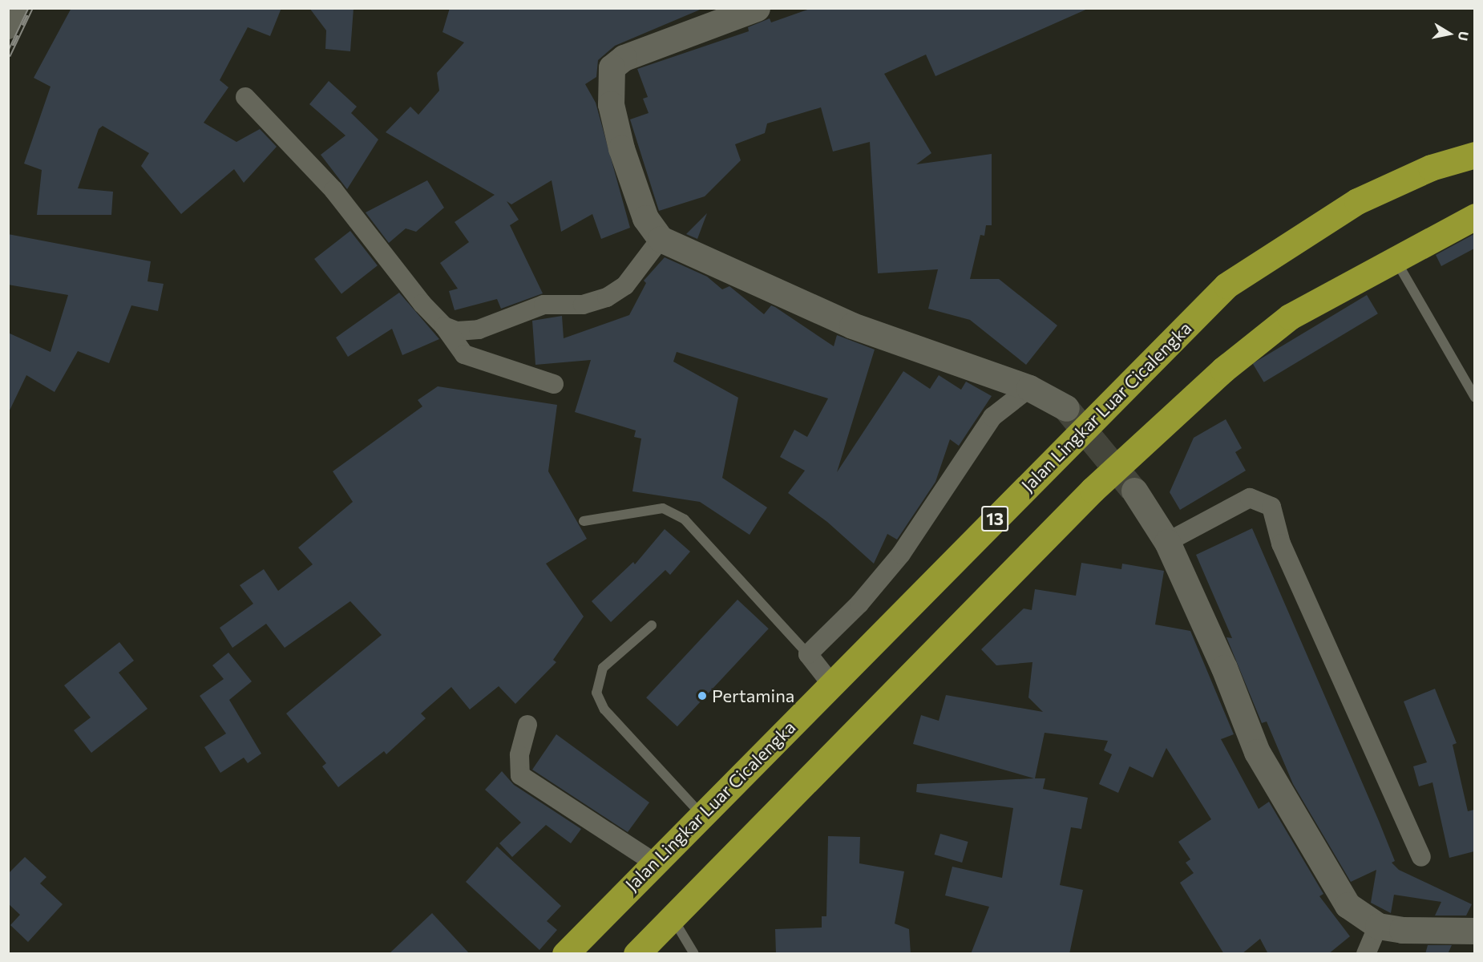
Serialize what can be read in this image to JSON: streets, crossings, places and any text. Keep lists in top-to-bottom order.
{
  "streets": {
    "highway": ["Jalan Lingkar Luar Cicalengka", "13"]
  },
  "places": ["Pertamina"],
  "north": "right"
}
